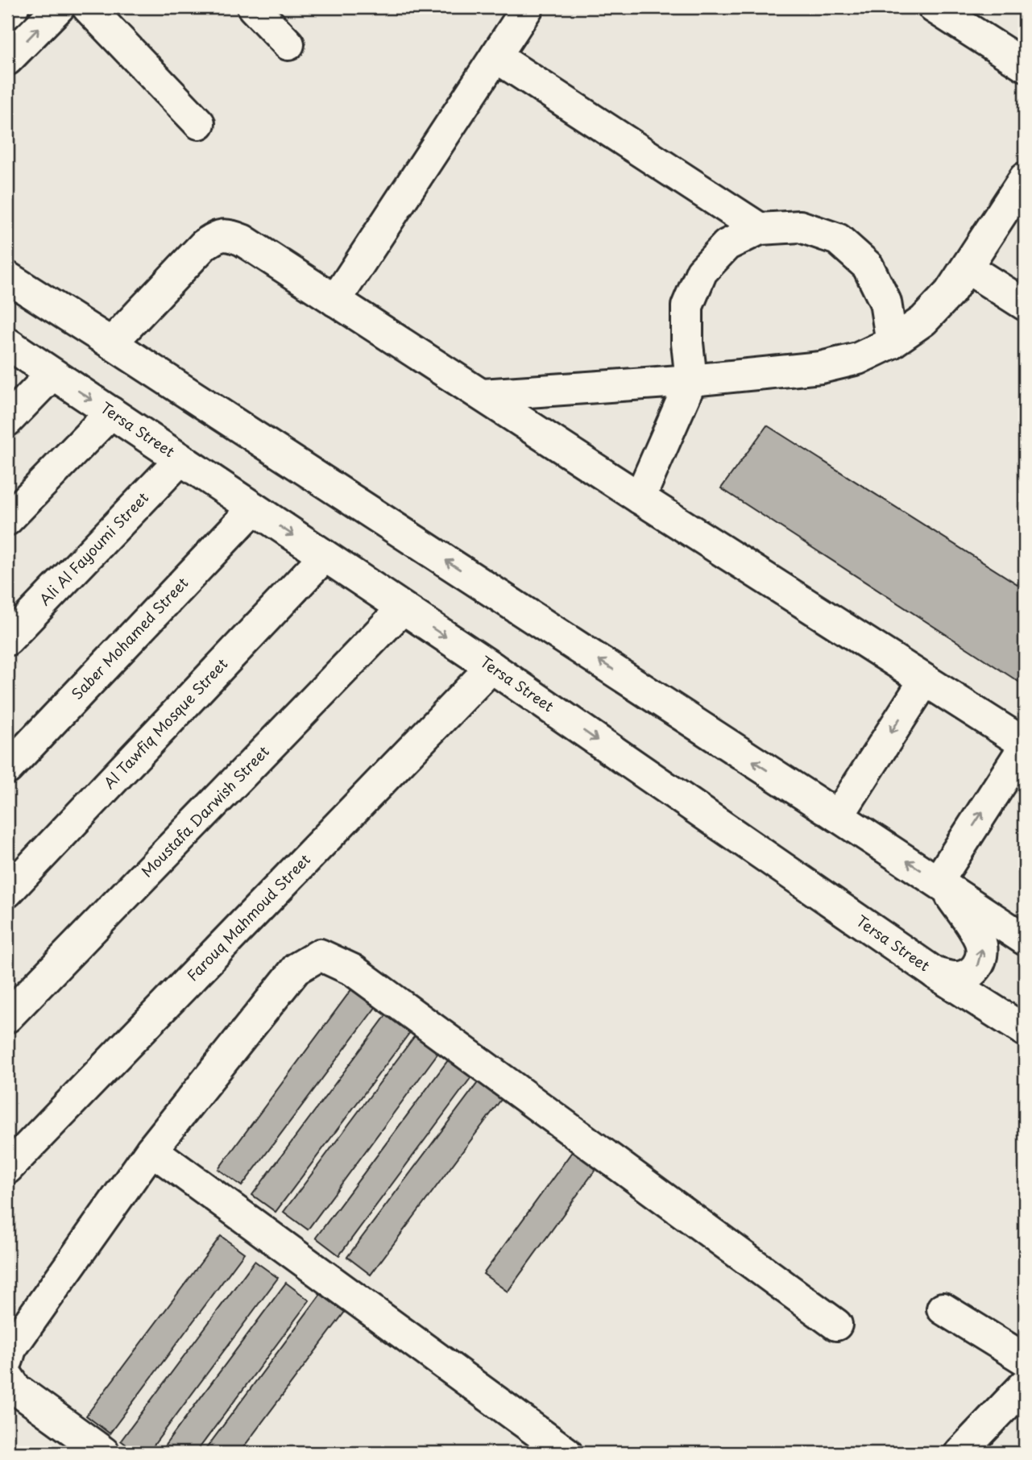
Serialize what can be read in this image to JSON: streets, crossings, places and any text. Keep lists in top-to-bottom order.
{
  "streets": {
    "street": [
      "Tersa Street",
      "Ali Al Fayoumi Street",
      "Saber Mohamed Street",
      "Al Tawfiq Mosque Street",
      "Moustafa Darwish Street",
      "Farouq Mahmoud Street"
    ]
  },
  "crossings": [
    ["Tersa Street", "Ali Al Fayoumi Street"],
    ["Tersa Street", "Saber Mohamed Street"],
    ["Tersa Street", "Al Tawfiq Mosque Street"],
    ["Tersa Street", "Moustafa Darwish Street"],
    ["Tersa Street", "Farouq Mahmoud Street"]
  ]
}
